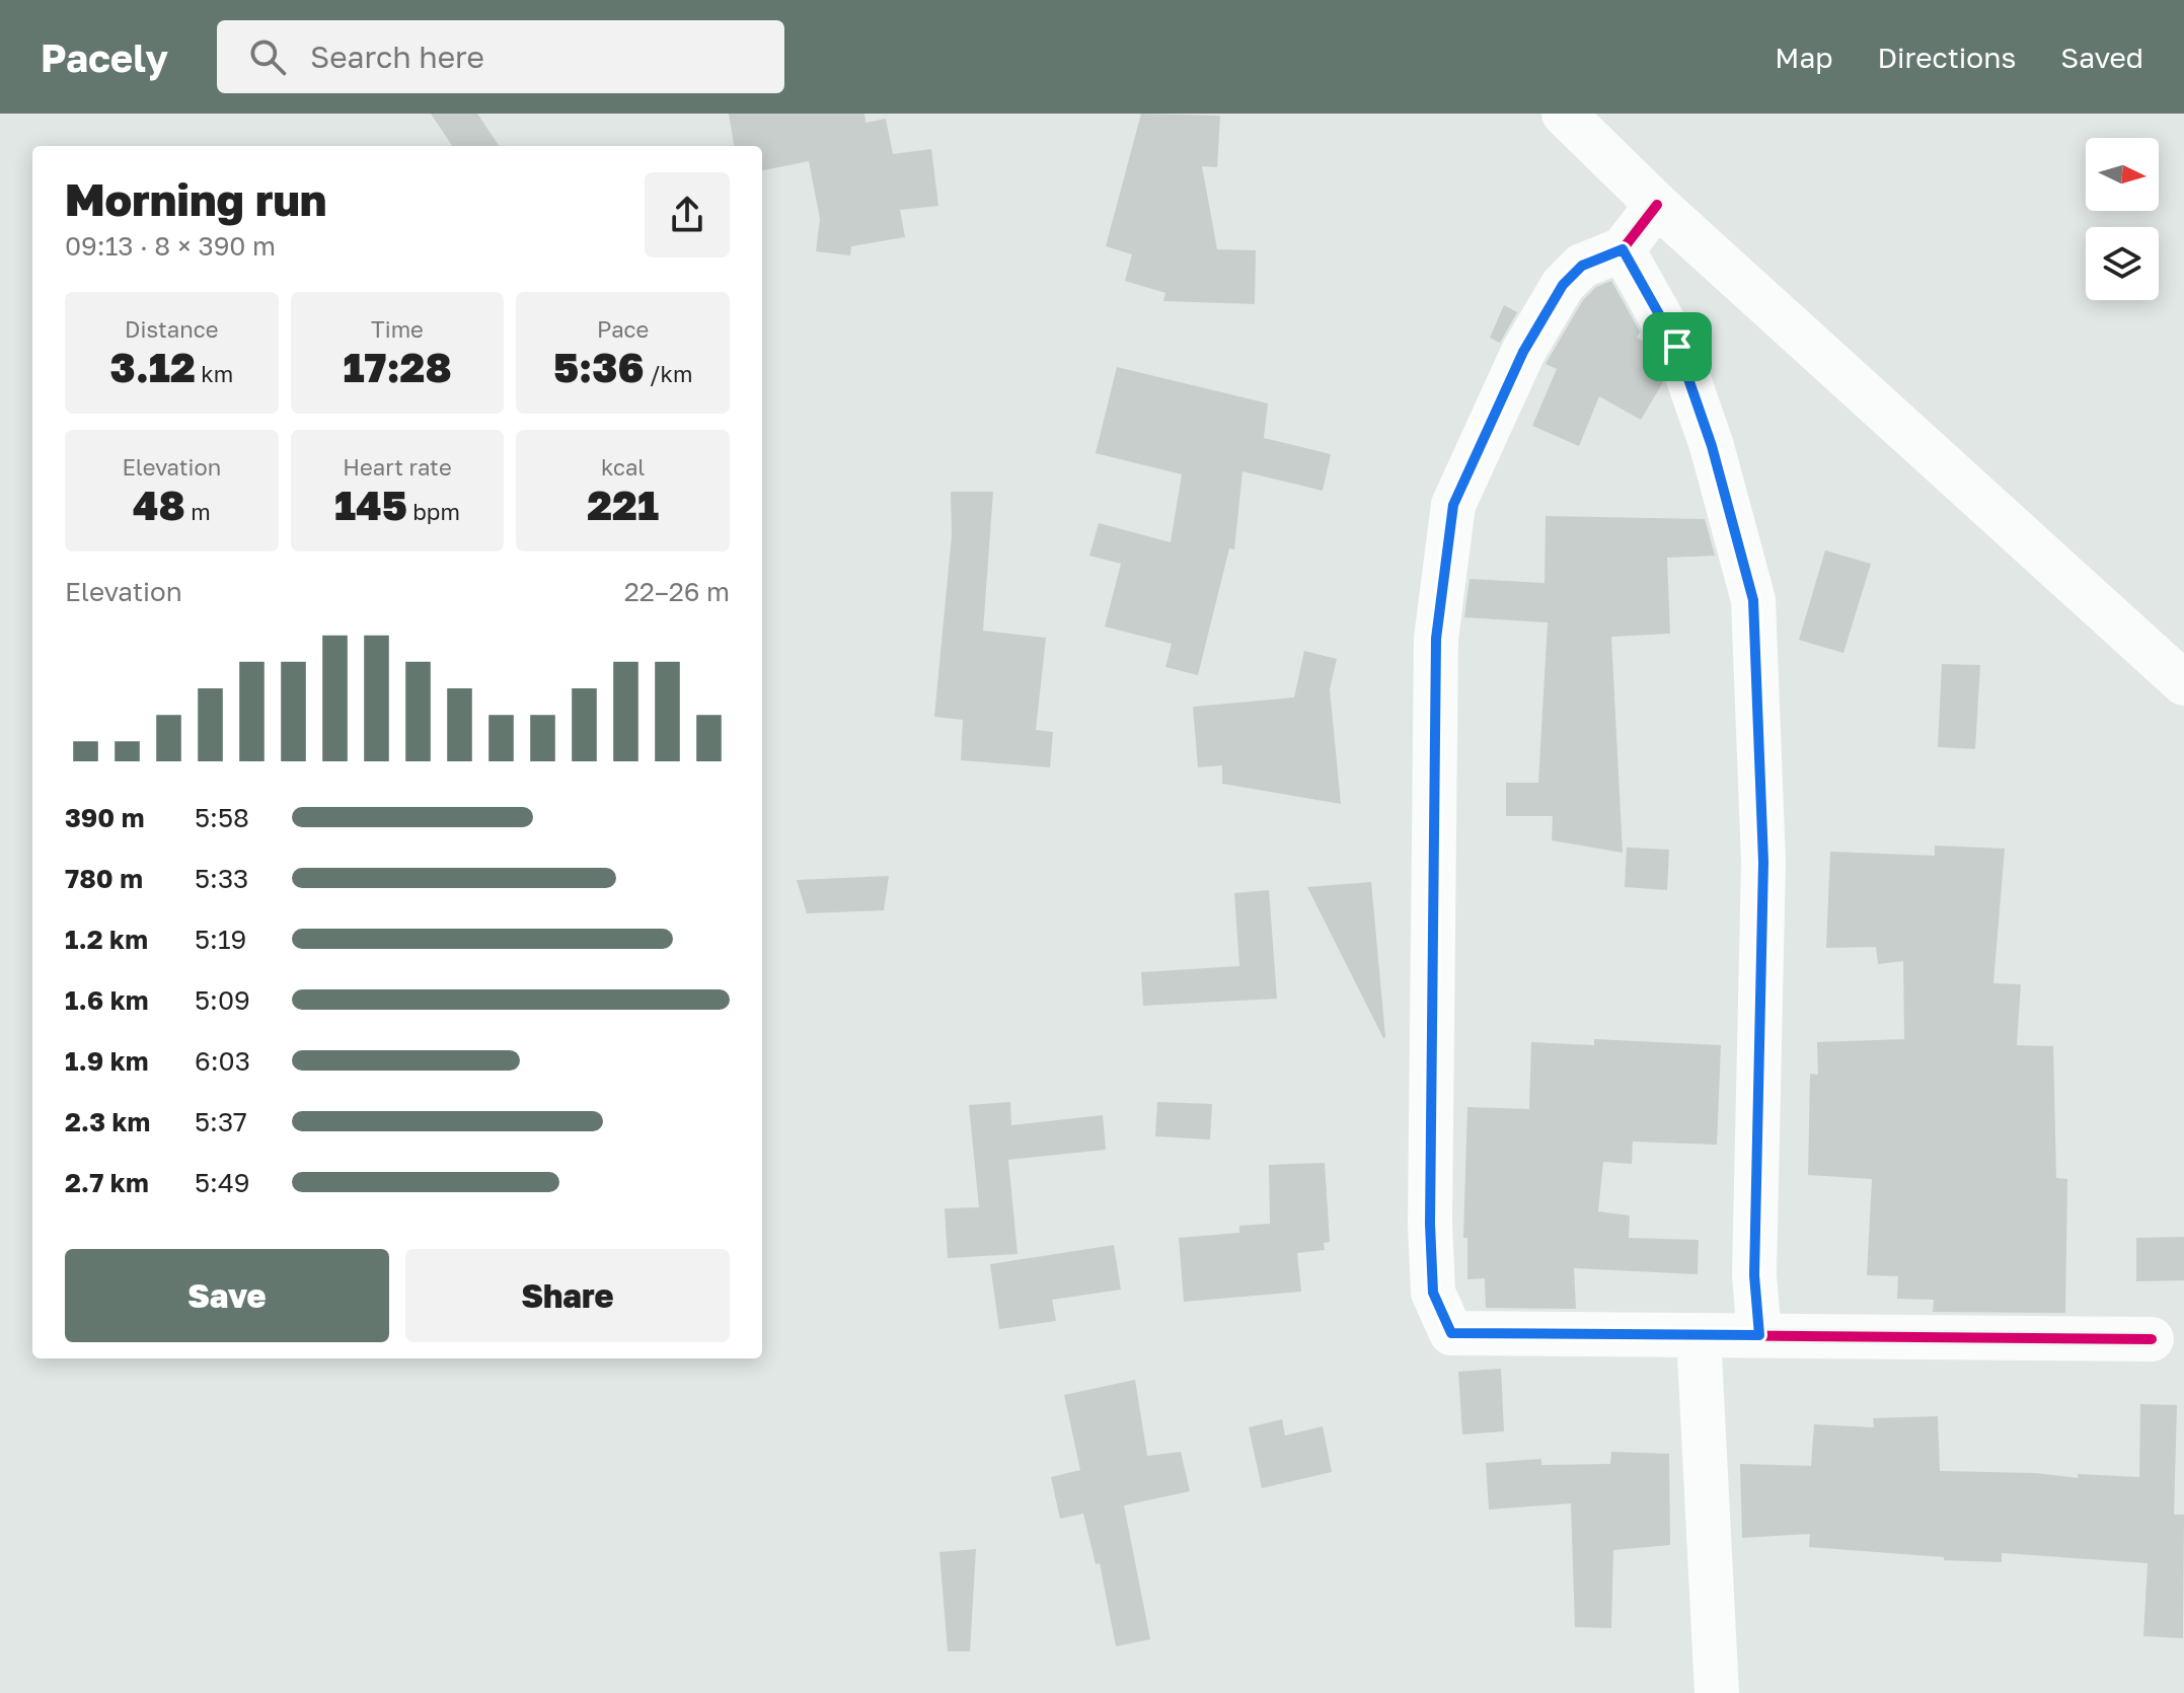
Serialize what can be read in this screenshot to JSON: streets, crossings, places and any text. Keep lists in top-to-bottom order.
{
  "north": "right",
  "page": {
    "header": "Pacely",
    "search": "Search here",
    "nav": ["Map", "Directions", "Saved"],
    "heading": ["Morning run", "09:13 · 8 × 390 m"],
    "stats": [
      ["Distance", "3.12 km"],
      ["Time", "17:28"],
      ["Pace", "5:36 /km"],
      ["Elevation", "48 m"],
      ["Heart rate", "145 bpm"],
      ["kcal", "221"]
    ],
    "chart": ["Elevation", "22–26 m"],
    "list": [
      {
        "name": "390 m",
        "note": "5:58"
      },
      {
        "name": "780 m",
        "note": "5:33"
      },
      {
        "name": "1.2 km",
        "note": "5:19"
      },
      {
        "name": "1.6 km",
        "note": "5:09"
      },
      {
        "name": "1.9 km",
        "note": "6:03"
      },
      {
        "name": "2.3 km",
        "note": "5:37"
      },
      {
        "name": "2.7 km",
        "note": "5:49"
      }
    ],
    "buttons": ["Save", "Share"]
  }
}
